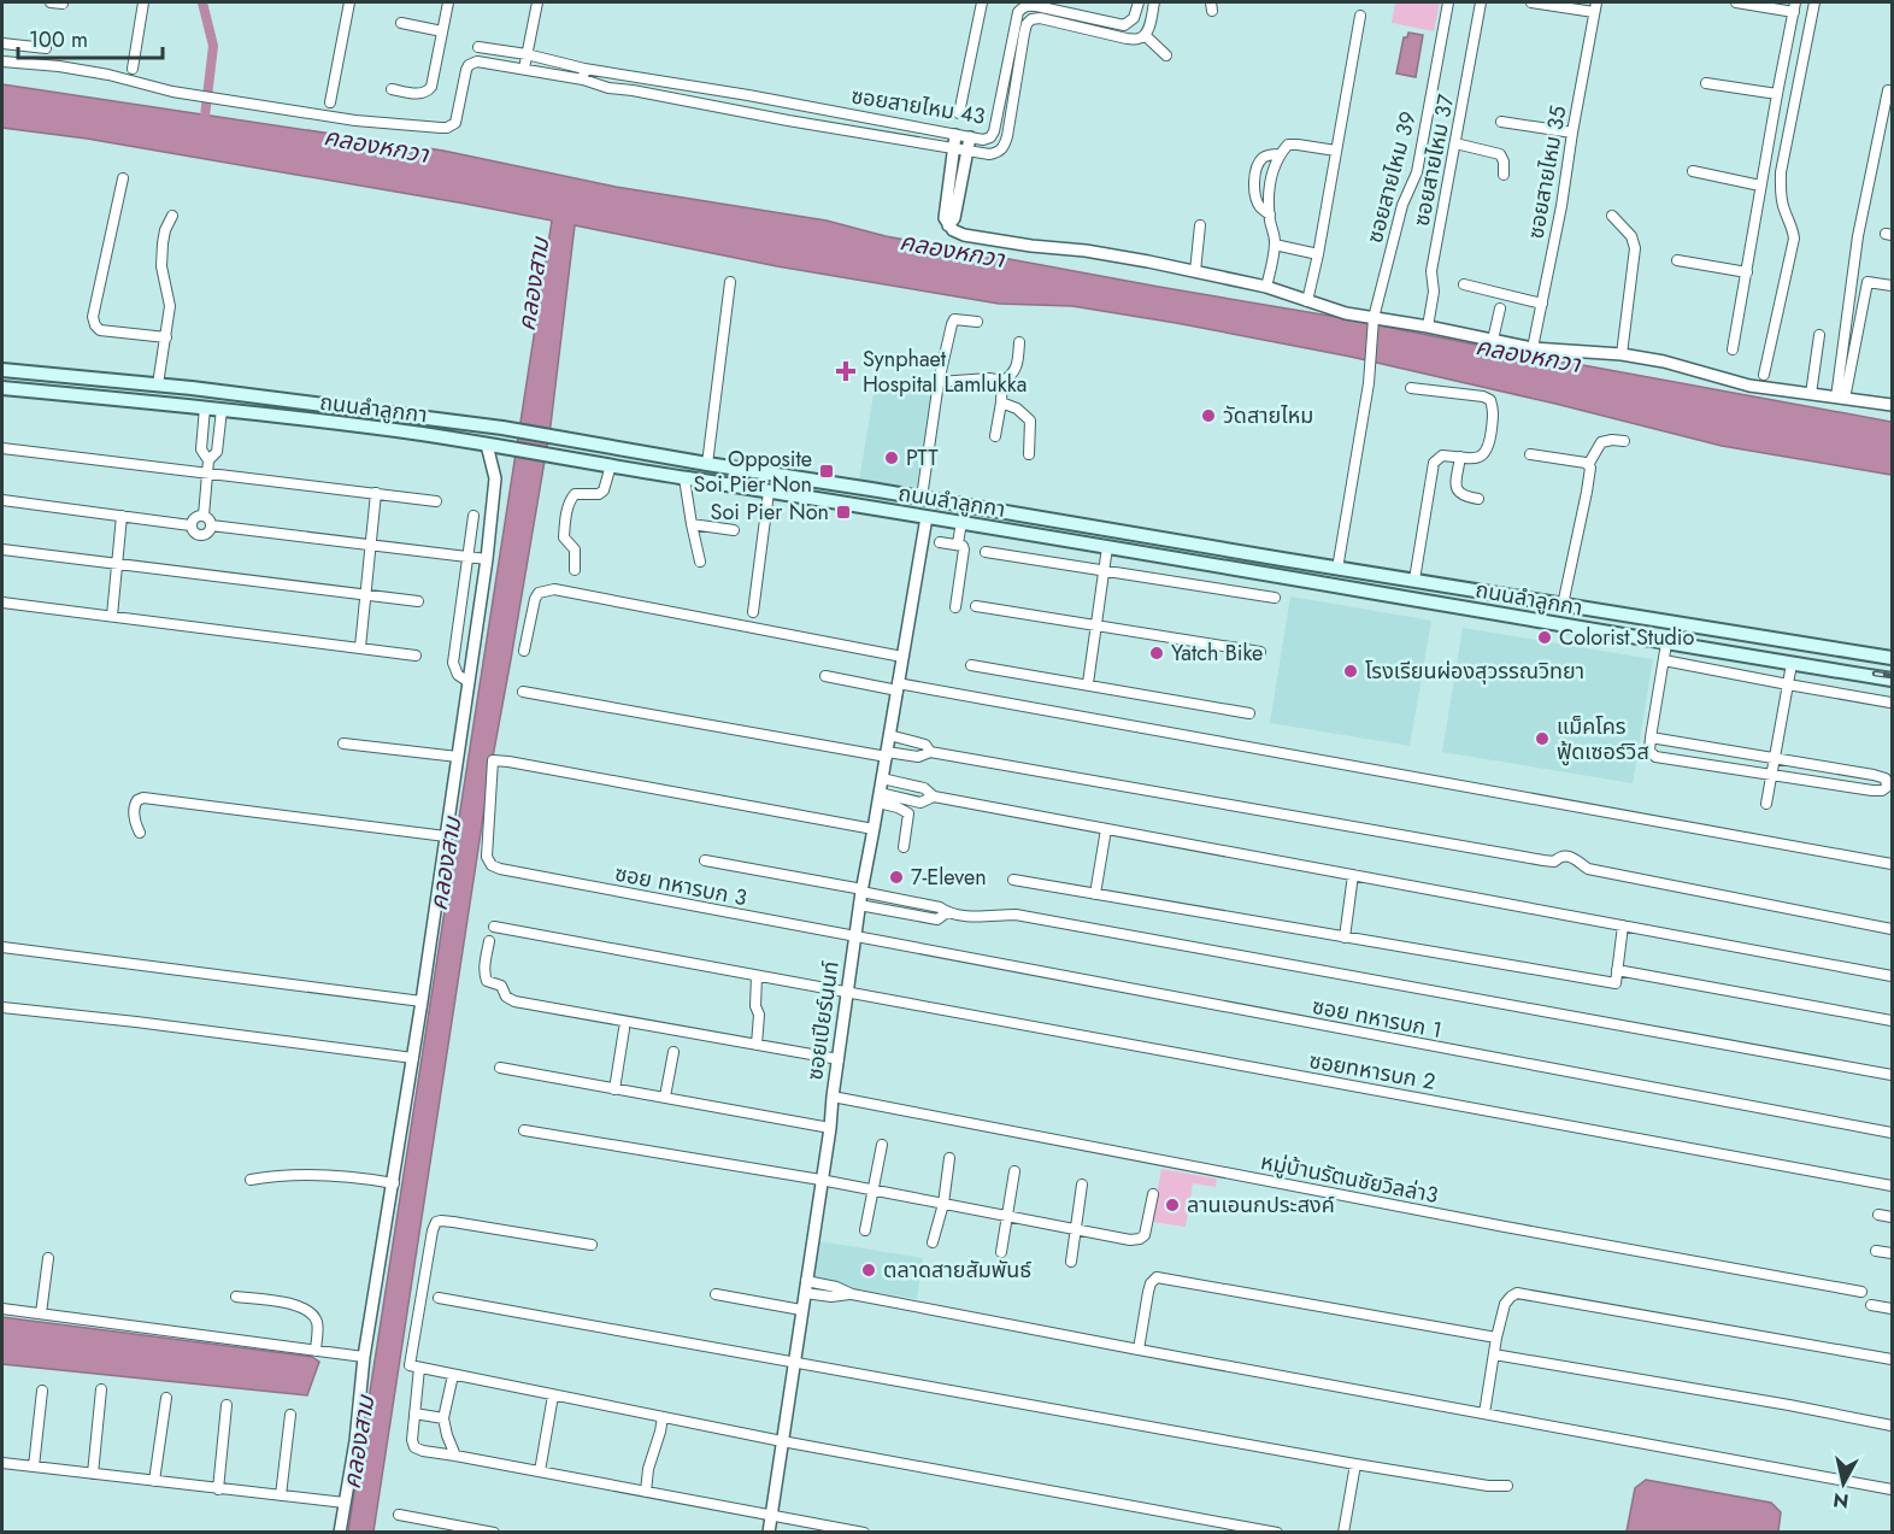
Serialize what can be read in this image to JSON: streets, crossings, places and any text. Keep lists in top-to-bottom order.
{
  "streets": {
    "main road": ["ถนนลำลูกกา"],
    "street": [
      "ซอยสายไหม 43",
      "ซอยสายไหม 37",
      "ซอยสายไหม 35",
      "ซอยสายไหม 39",
      "ซอย ทหารบก 3",
      "ซอย ทหารบก 1",
      "ซอยเปียร์นนท์",
      "ซอยทหารบก 2",
      "หมู่บ้านรัตนชัยวิลล่า3"
    ]
  },
  "crossings": [
    ["ซอยสายไหม 39", "ถนนลำลูกกา"],
    ["ถนนลำลูกกา", "ซอยเปียร์นนท์"],
    ["ซอย ทหารบก 3", "ซอย ทหารบก 1"],
    ["ซอย ทหารบก 3", "ซอยเปียร์นนท์"],
    ["ซอย ทหารบก 1", "ซอยเปียร์นนท์"],
    ["ซอยเปียร์นนท์", "ซอยทหารบก 2"],
    ["ซอยเปียร์นนท์", "หมู่บ้านรัตนชัยวิลล่า3"]
  ],
  "water": ["คลองหกวา", "คลองสาม"],
  "places": {
    "health": ["Synphaet Hospital Lamlukka"],
    "other": [
      "วัดสายไหม",
      "PTT",
      "Colorist Studio",
      "Yatch Bike",
      "โรงเรียนผ่องสุวรรณวิทยา",
      "แม็คโคร ฟู้ดเซอร์วิส",
      "7-Eleven",
      "ลานเอนกประสงค์",
      "ตลาดสายสัมพันธ์"
    ],
    "transit": ["Opposite Soi Pier Non", "Soi Pier Non"]
  },
  "scale_bar": "100 m",
  "north": "bottom"
}
